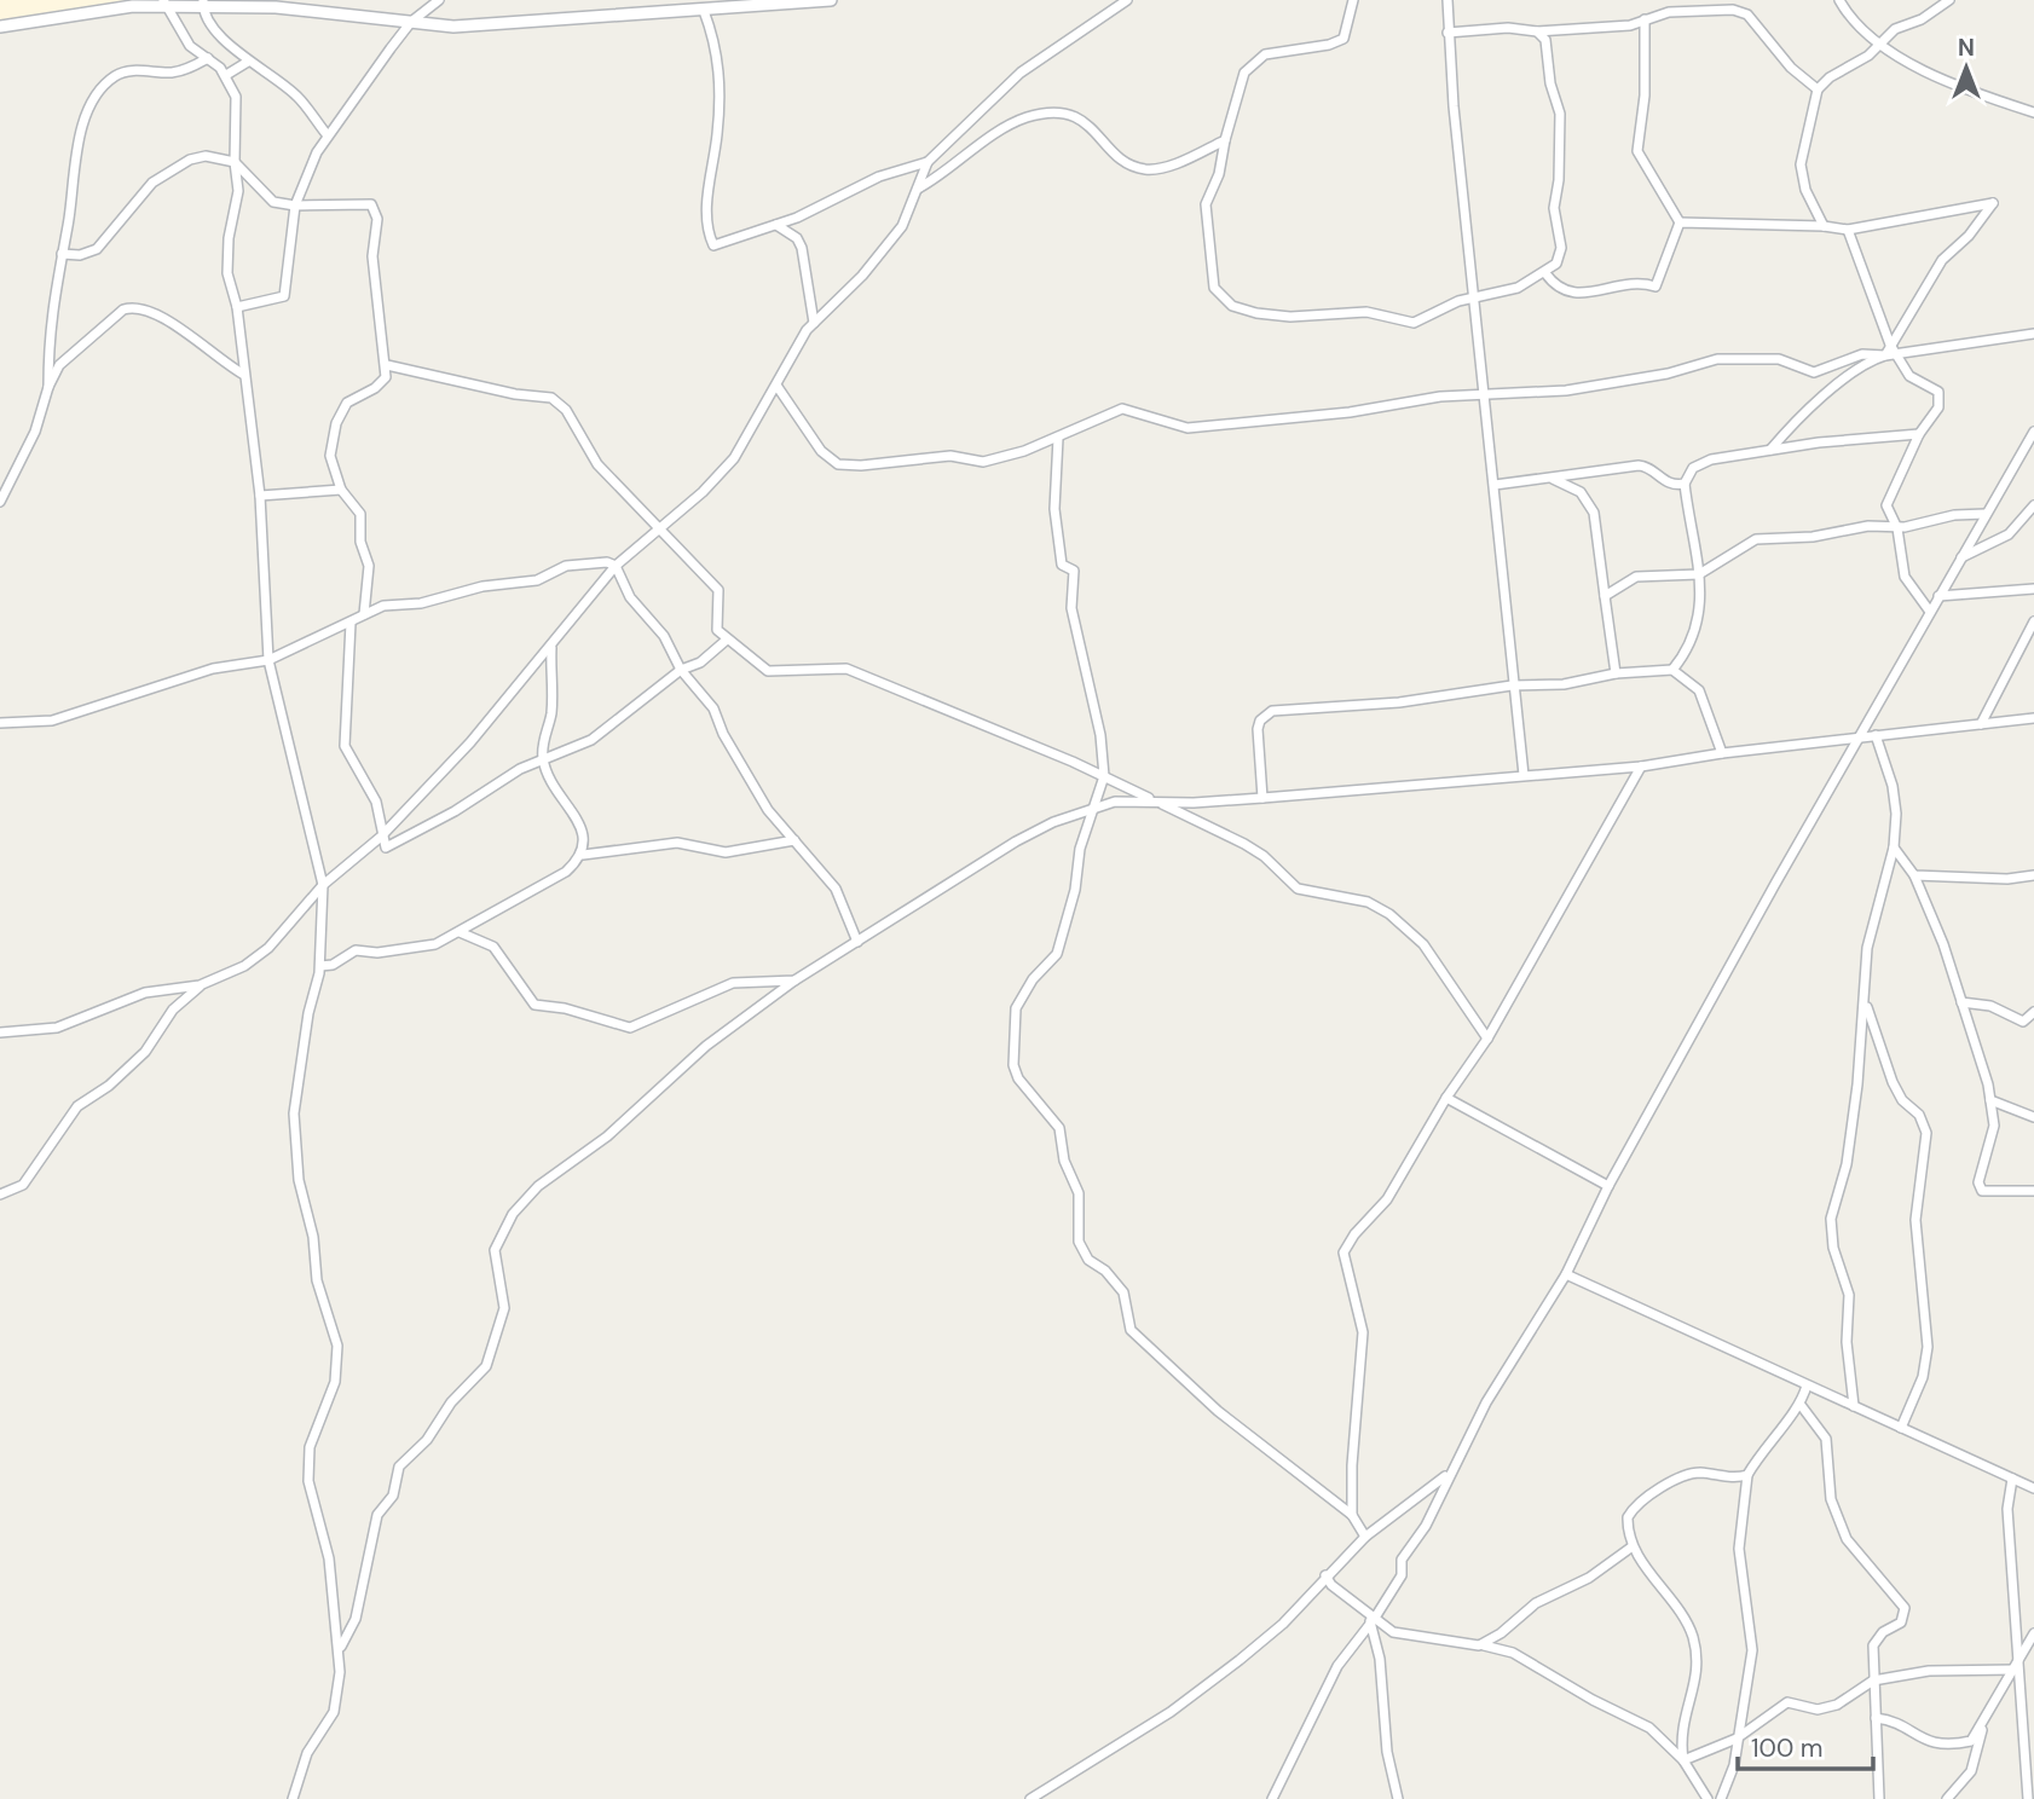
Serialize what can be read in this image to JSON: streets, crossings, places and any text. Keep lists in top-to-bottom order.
{
  "scale_bar": "100 m",
  "north": "top"
}
